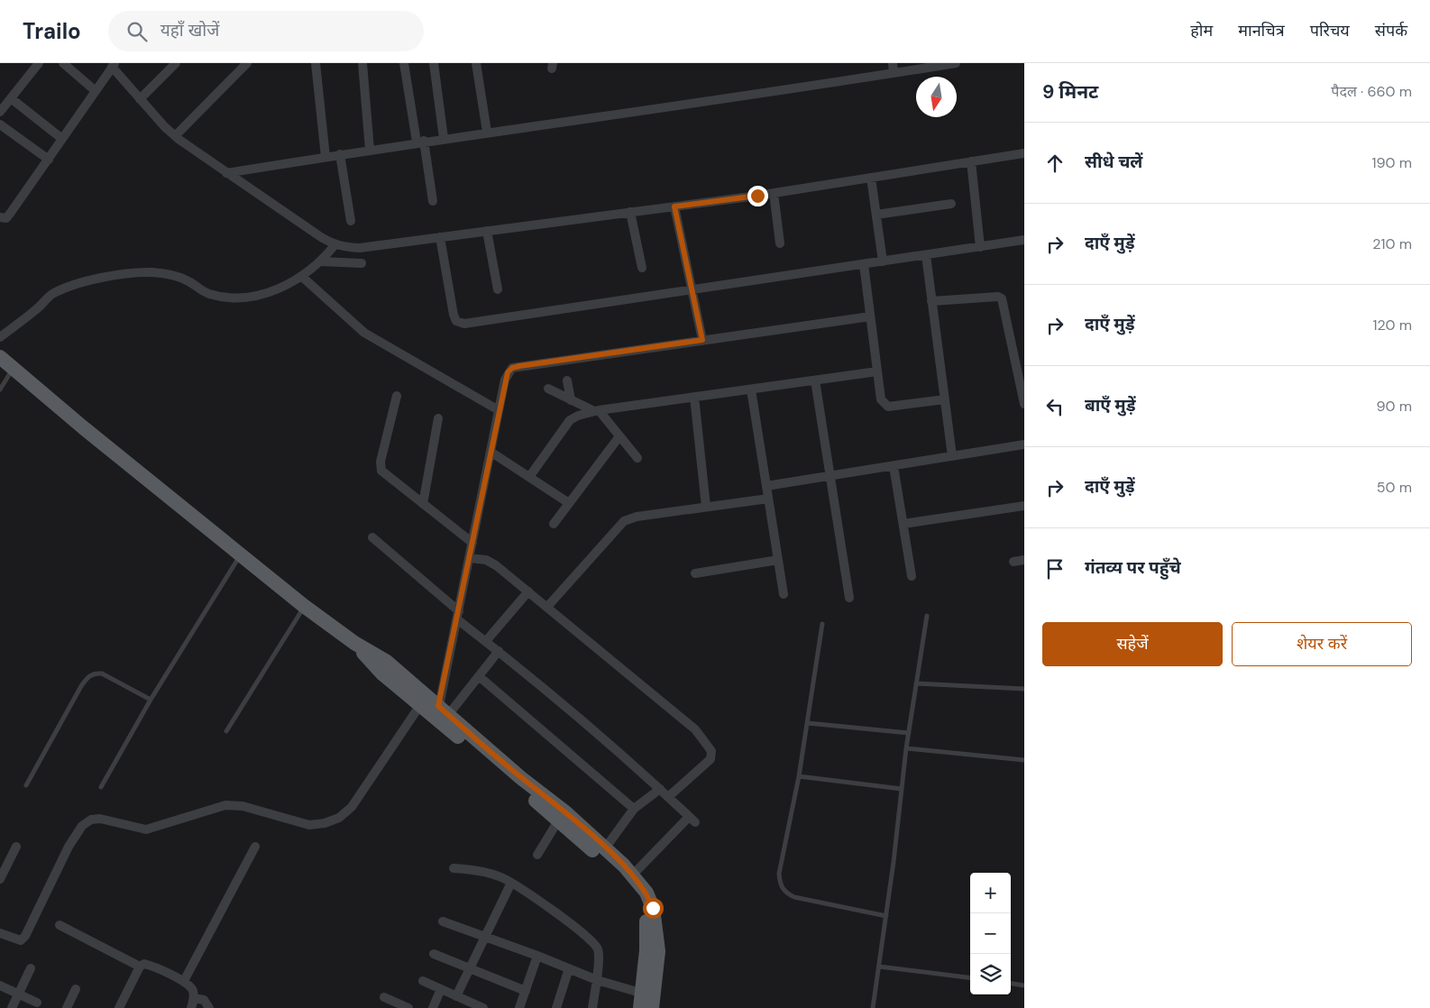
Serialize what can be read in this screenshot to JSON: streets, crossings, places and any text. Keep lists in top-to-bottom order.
{
  "north": "bottom",
  "page": {
    "header": "Trailo",
    "search": "यहाँ खोजें",
    "nav": [
      "होम",
      "मानचित्र",
      "परिचय",
      "संपर्क"
    ],
    "heading": ["9 मिनट", "पैदल · 660 m"],
    "list": [
      ["सीधे चलें", "190 m"],
      ["दाएँ मुड़ें", "210 m"],
      ["दाएँ मुड़ें", "120 m"],
      ["बाएँ मुड़ें", "90 m"],
      ["दाएँ मुड़ें", "50 m"],
      "गंतव्य पर पहुँचे"
    ],
    "buttons": ["सहेजें", "शेयर करें"],
    "map_buttons": ["+", "−"]
  }
}
